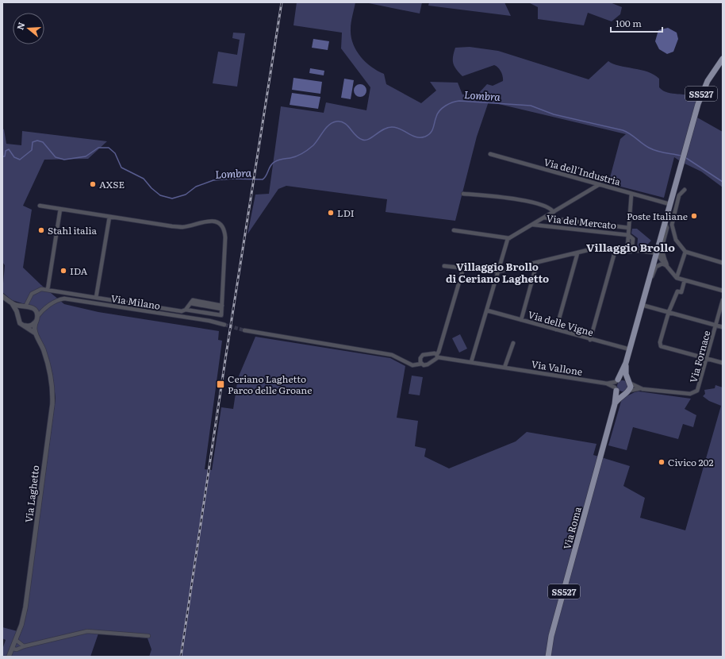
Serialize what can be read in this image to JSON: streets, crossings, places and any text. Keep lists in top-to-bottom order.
{
  "streets": {
    "main road": ["SS527", "Via Roma"],
    "street": [
      "Via dell'Industria",
      "Via del Mercato",
      "Via Milano",
      "Via delle Vigne",
      "Via Fornace",
      "Via Vallone",
      "Via Laghetto"
    ]
  },
  "crossings": [
    ["SS527", "Via Fornace"],
    ["SS527", "Via Roma"],
    ["Via dell'Industria", "Via Roma"],
    ["Via Milano", "Via Laghetto"],
    ["Via delle Vigne", "Via Roma"],
    ["Via Fornace", "Via Roma"],
    ["Via Vallone", "Via Roma"]
  ],
  "districts": ["Villaggio Brollo", "Villaggio Brollo di Ceriano Laghetto"],
  "water": ["Lombra"],
  "places": {
    "other": [
      "AXSE",
      "LDI",
      "Poste Italiane",
      "Stahl italia",
      "IDA",
      "Civico 202"
    ],
    "transit": ["Ceriano Laghetto Parco delle Groane"]
  },
  "scale_bar": "100 m",
  "north": "left"
}
